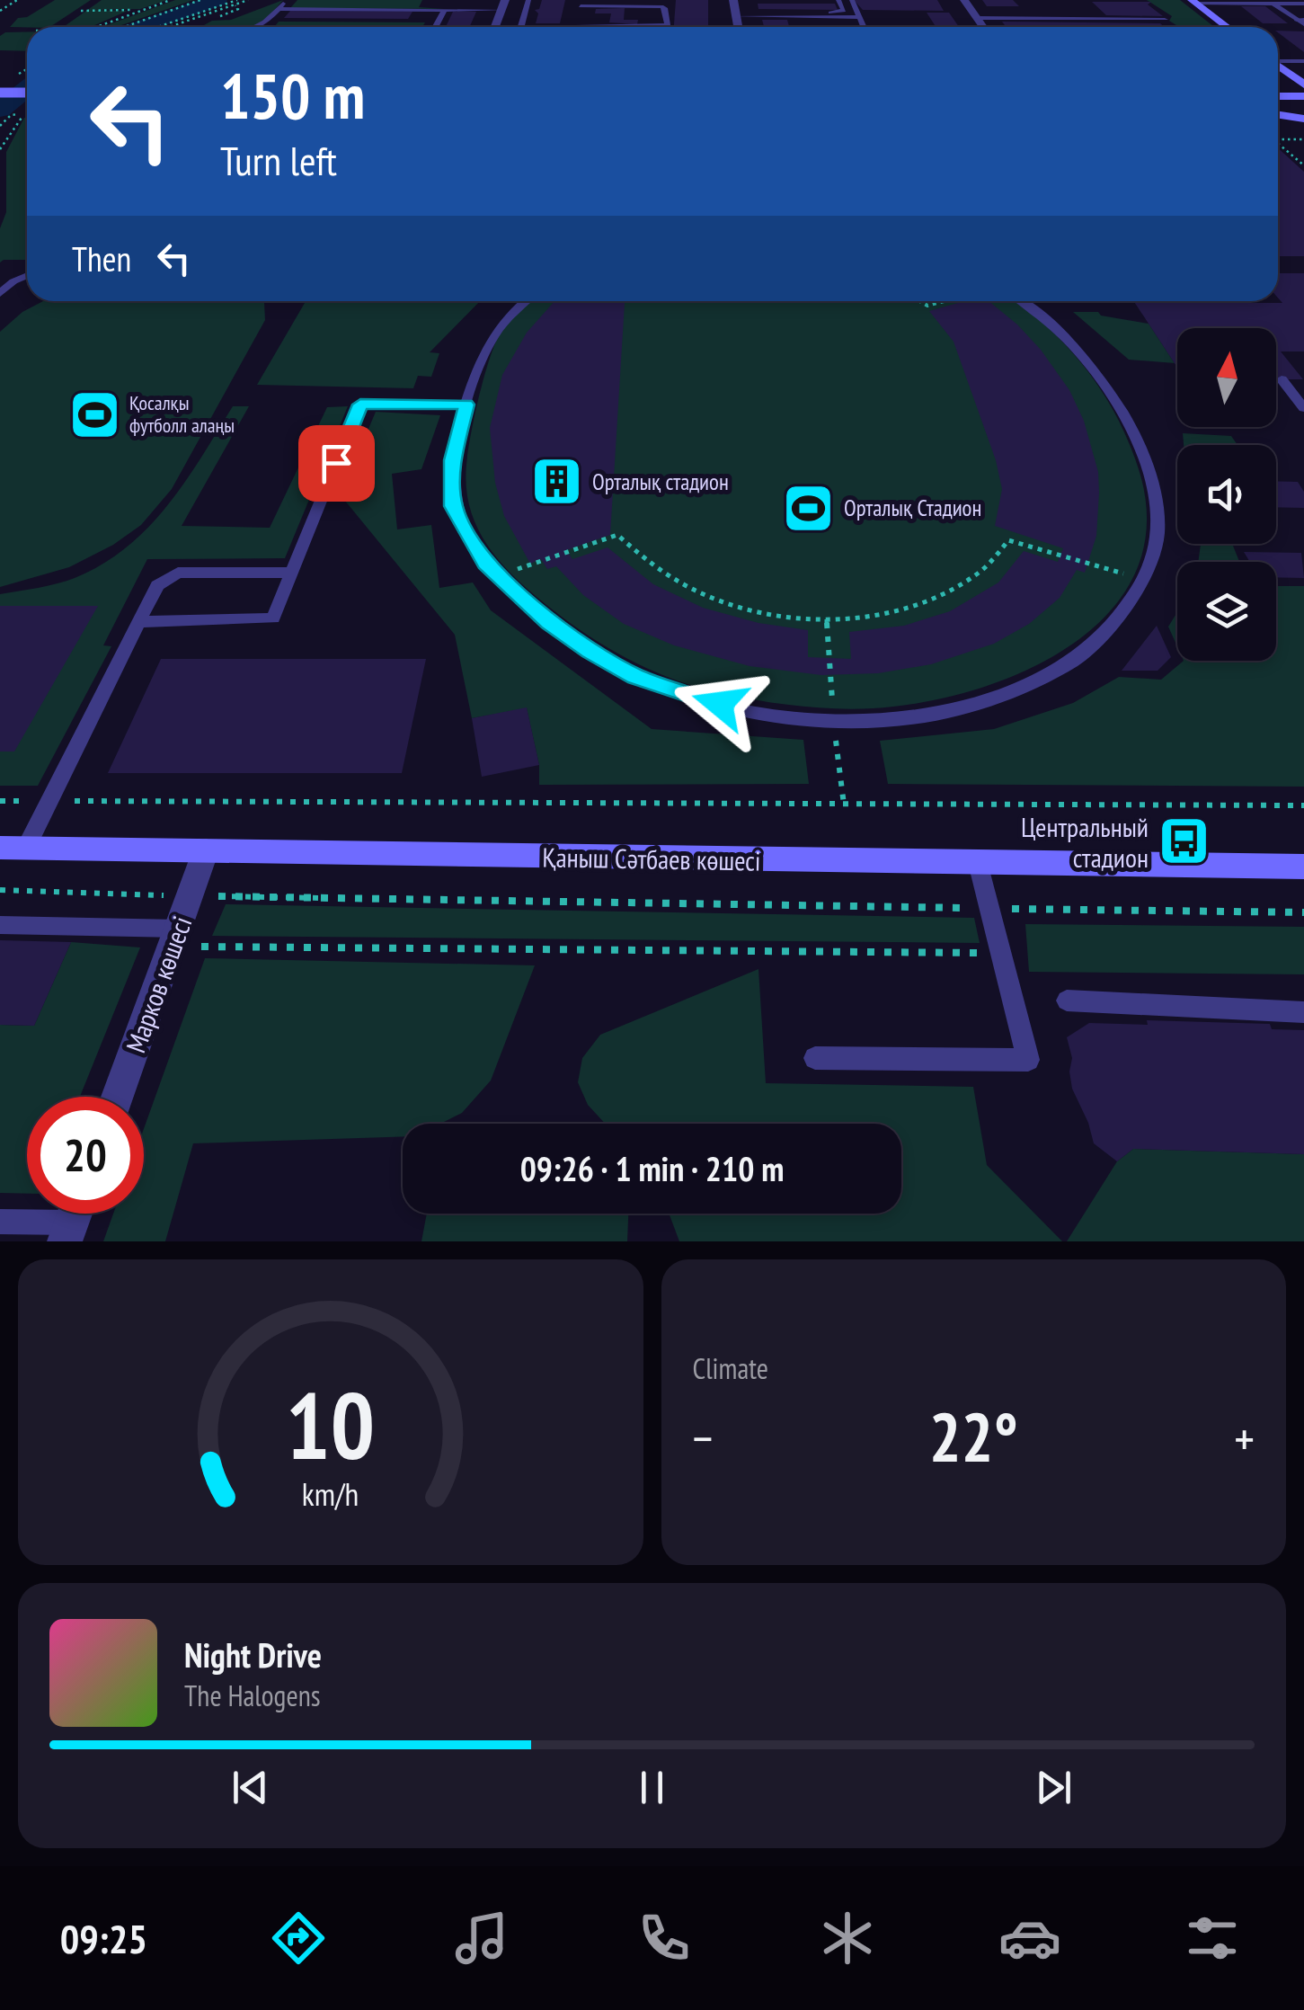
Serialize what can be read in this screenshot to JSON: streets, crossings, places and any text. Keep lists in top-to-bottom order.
{
  "streets": {
    "main road": ["Қаныш Сәтбаев көшесі"],
    "street": ["Марков көшесі"]
  },
  "crossings": [
    ["Қаныш Сәтбаев көшесі", "Марков көшесі"]
  ],
  "places": {
    "sports": ["Қосалқы футболл алаңы", "Орталық Стадион"],
    "building": ["Орталық стадион"],
    "bus stop": ["Центральный стадион"]
  },
  "north": "top",
  "page": {
    "turn": ["150 m", "Turn left"],
    "then": "Then",
    "limit": "20",
    "trip": "09:26 · 1 min · 210 m",
    "tile": "Climate",
    "heat": ["−", "22°", "+"],
    "song": ["Night Drive", "The Halogens"],
    "tabs": "09:25",
    "gauge": ["10", "km/h"]
  }
}
